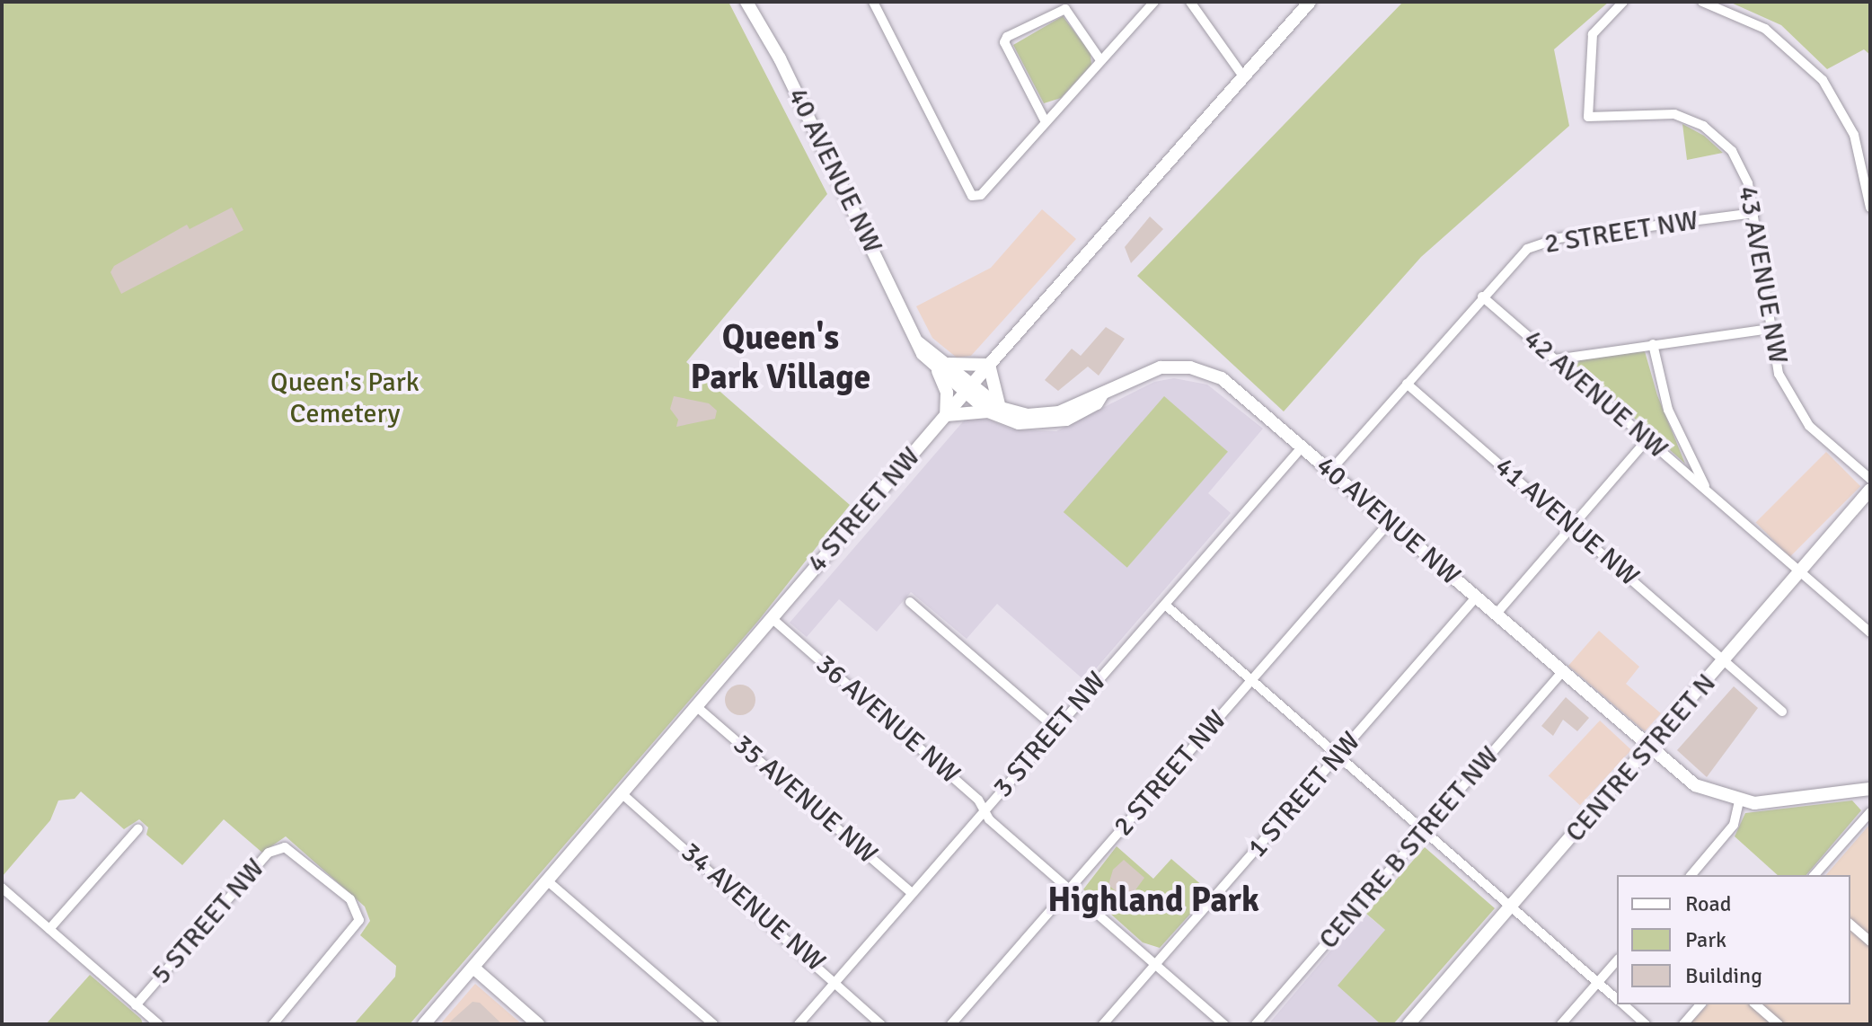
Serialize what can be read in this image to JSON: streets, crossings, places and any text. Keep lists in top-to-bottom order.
{
  "streets": {
    "main road": ["40 AVENUE NW", "4 STREET NW", "CENTRE STREET N"],
    "street": [
      "2 STREET NW",
      "43 AVENUE NW",
      "42 AVENUE NW",
      "41 AVENUE NW",
      "36 AVENUE NW",
      "3 STREET NW",
      "1 STREET NW",
      "35 AVENUE NW",
      "CENTRE B STREET NW",
      "34 AVENUE NW",
      "5 STREET NW"
    ]
  },
  "crossings": [
    ["40 AVENUE NW", "2 STREET NW"],
    ["40 AVENUE NW", "4 STREET NW"],
    ["40 AVENUE NW", "3 STREET NW"],
    ["40 AVENUE NW", "CENTRE STREET N"],
    ["40 AVENUE NW", "1 STREET NW"],
    ["40 AVENUE NW", "CENTRE B STREET NW"],
    ["2 STREET NW", "43 AVENUE NW"],
    ["2 STREET NW", "42 AVENUE NW"],
    ["2 STREET NW", "41 AVENUE NW"],
    ["2 STREET NW", "36 AVENUE NW"],
    ["42 AVENUE NW", "CENTRE STREET N"],
    ["4 STREET NW", "36 AVENUE NW"],
    ["4 STREET NW", "35 AVENUE NW"],
    ["4 STREET NW", "34 AVENUE NW"],
    ["41 AVENUE NW", "CENTRE STREET N"],
    ["36 AVENUE NW", "3 STREET NW"],
    ["36 AVENUE NW", "1 STREET NW"],
    ["3 STREET NW", "35 AVENUE NW"],
    ["3 STREET NW", "34 AVENUE NW"]
  ],
  "districts": ["Queen's Park Village", "Highland Park"],
  "parks": ["Queen's Park Cemetery"],
  "legend": ["Road", "Park", "Building"]
}
